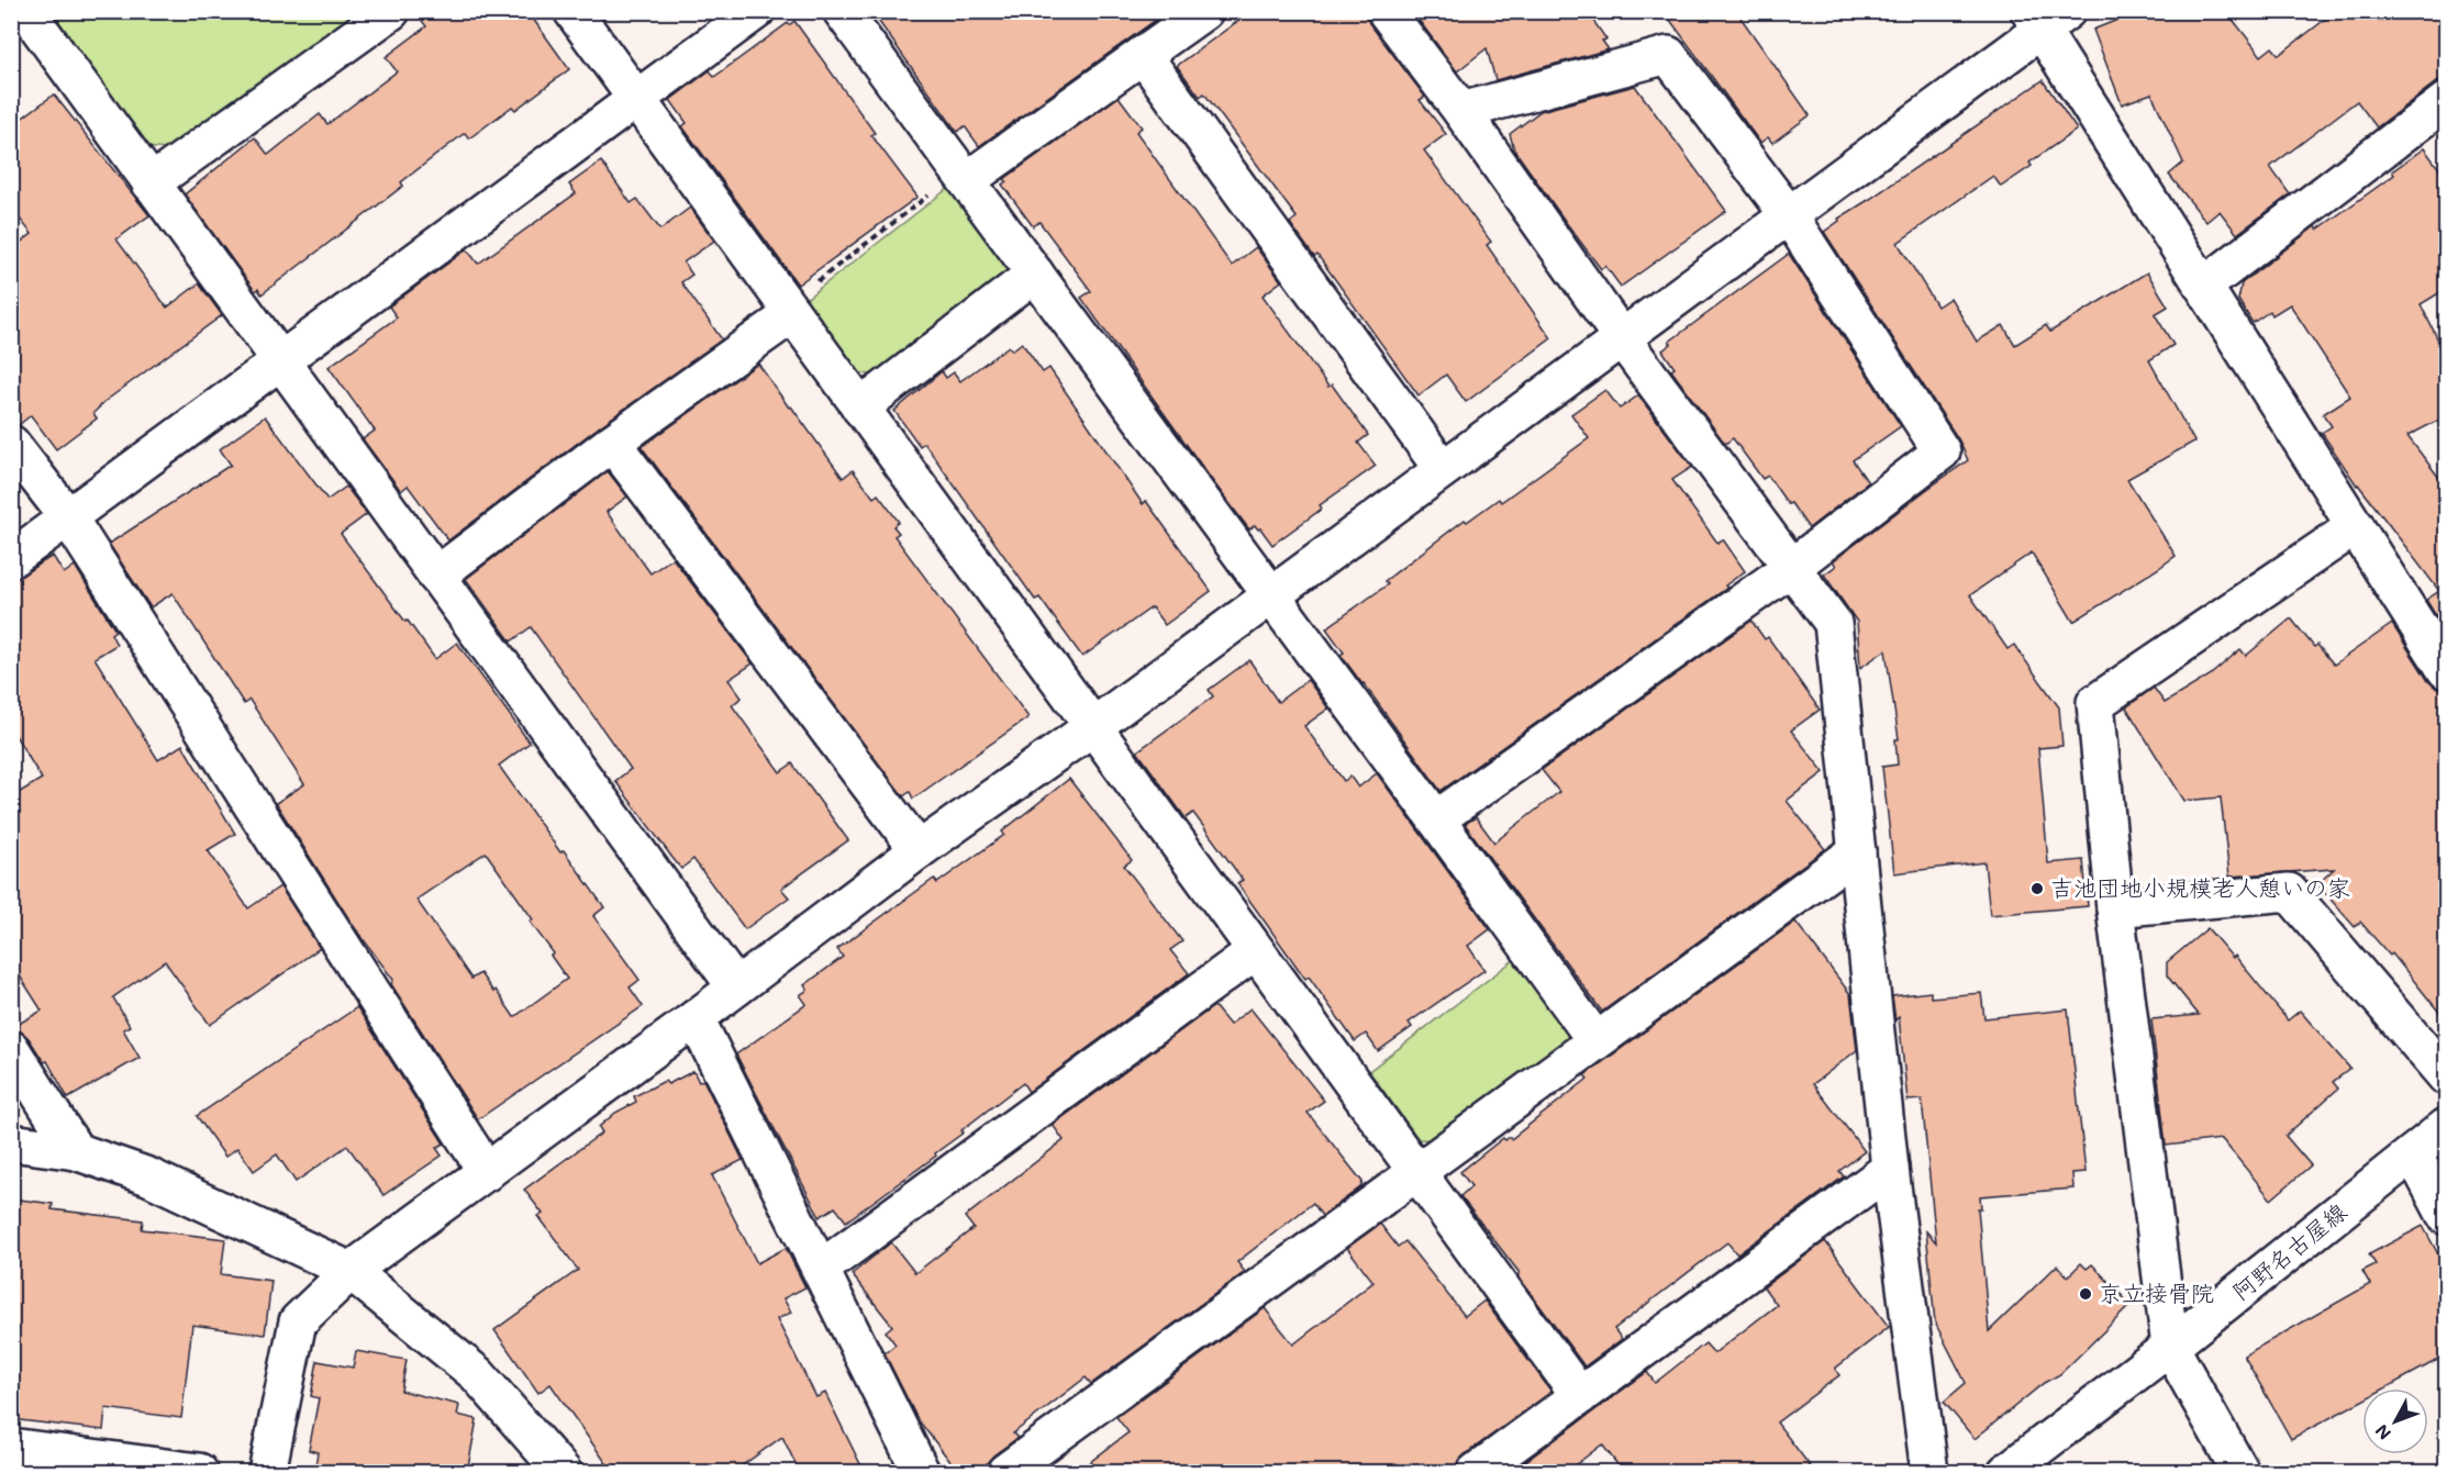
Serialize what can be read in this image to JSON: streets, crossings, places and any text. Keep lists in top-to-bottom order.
{
  "streets": {
    "street": ["阿野名古屋線"]
  },
  "places": ["吉池団地小規模老人憩いの家", "京立接骨院"],
  "north": "bottom left"
}
